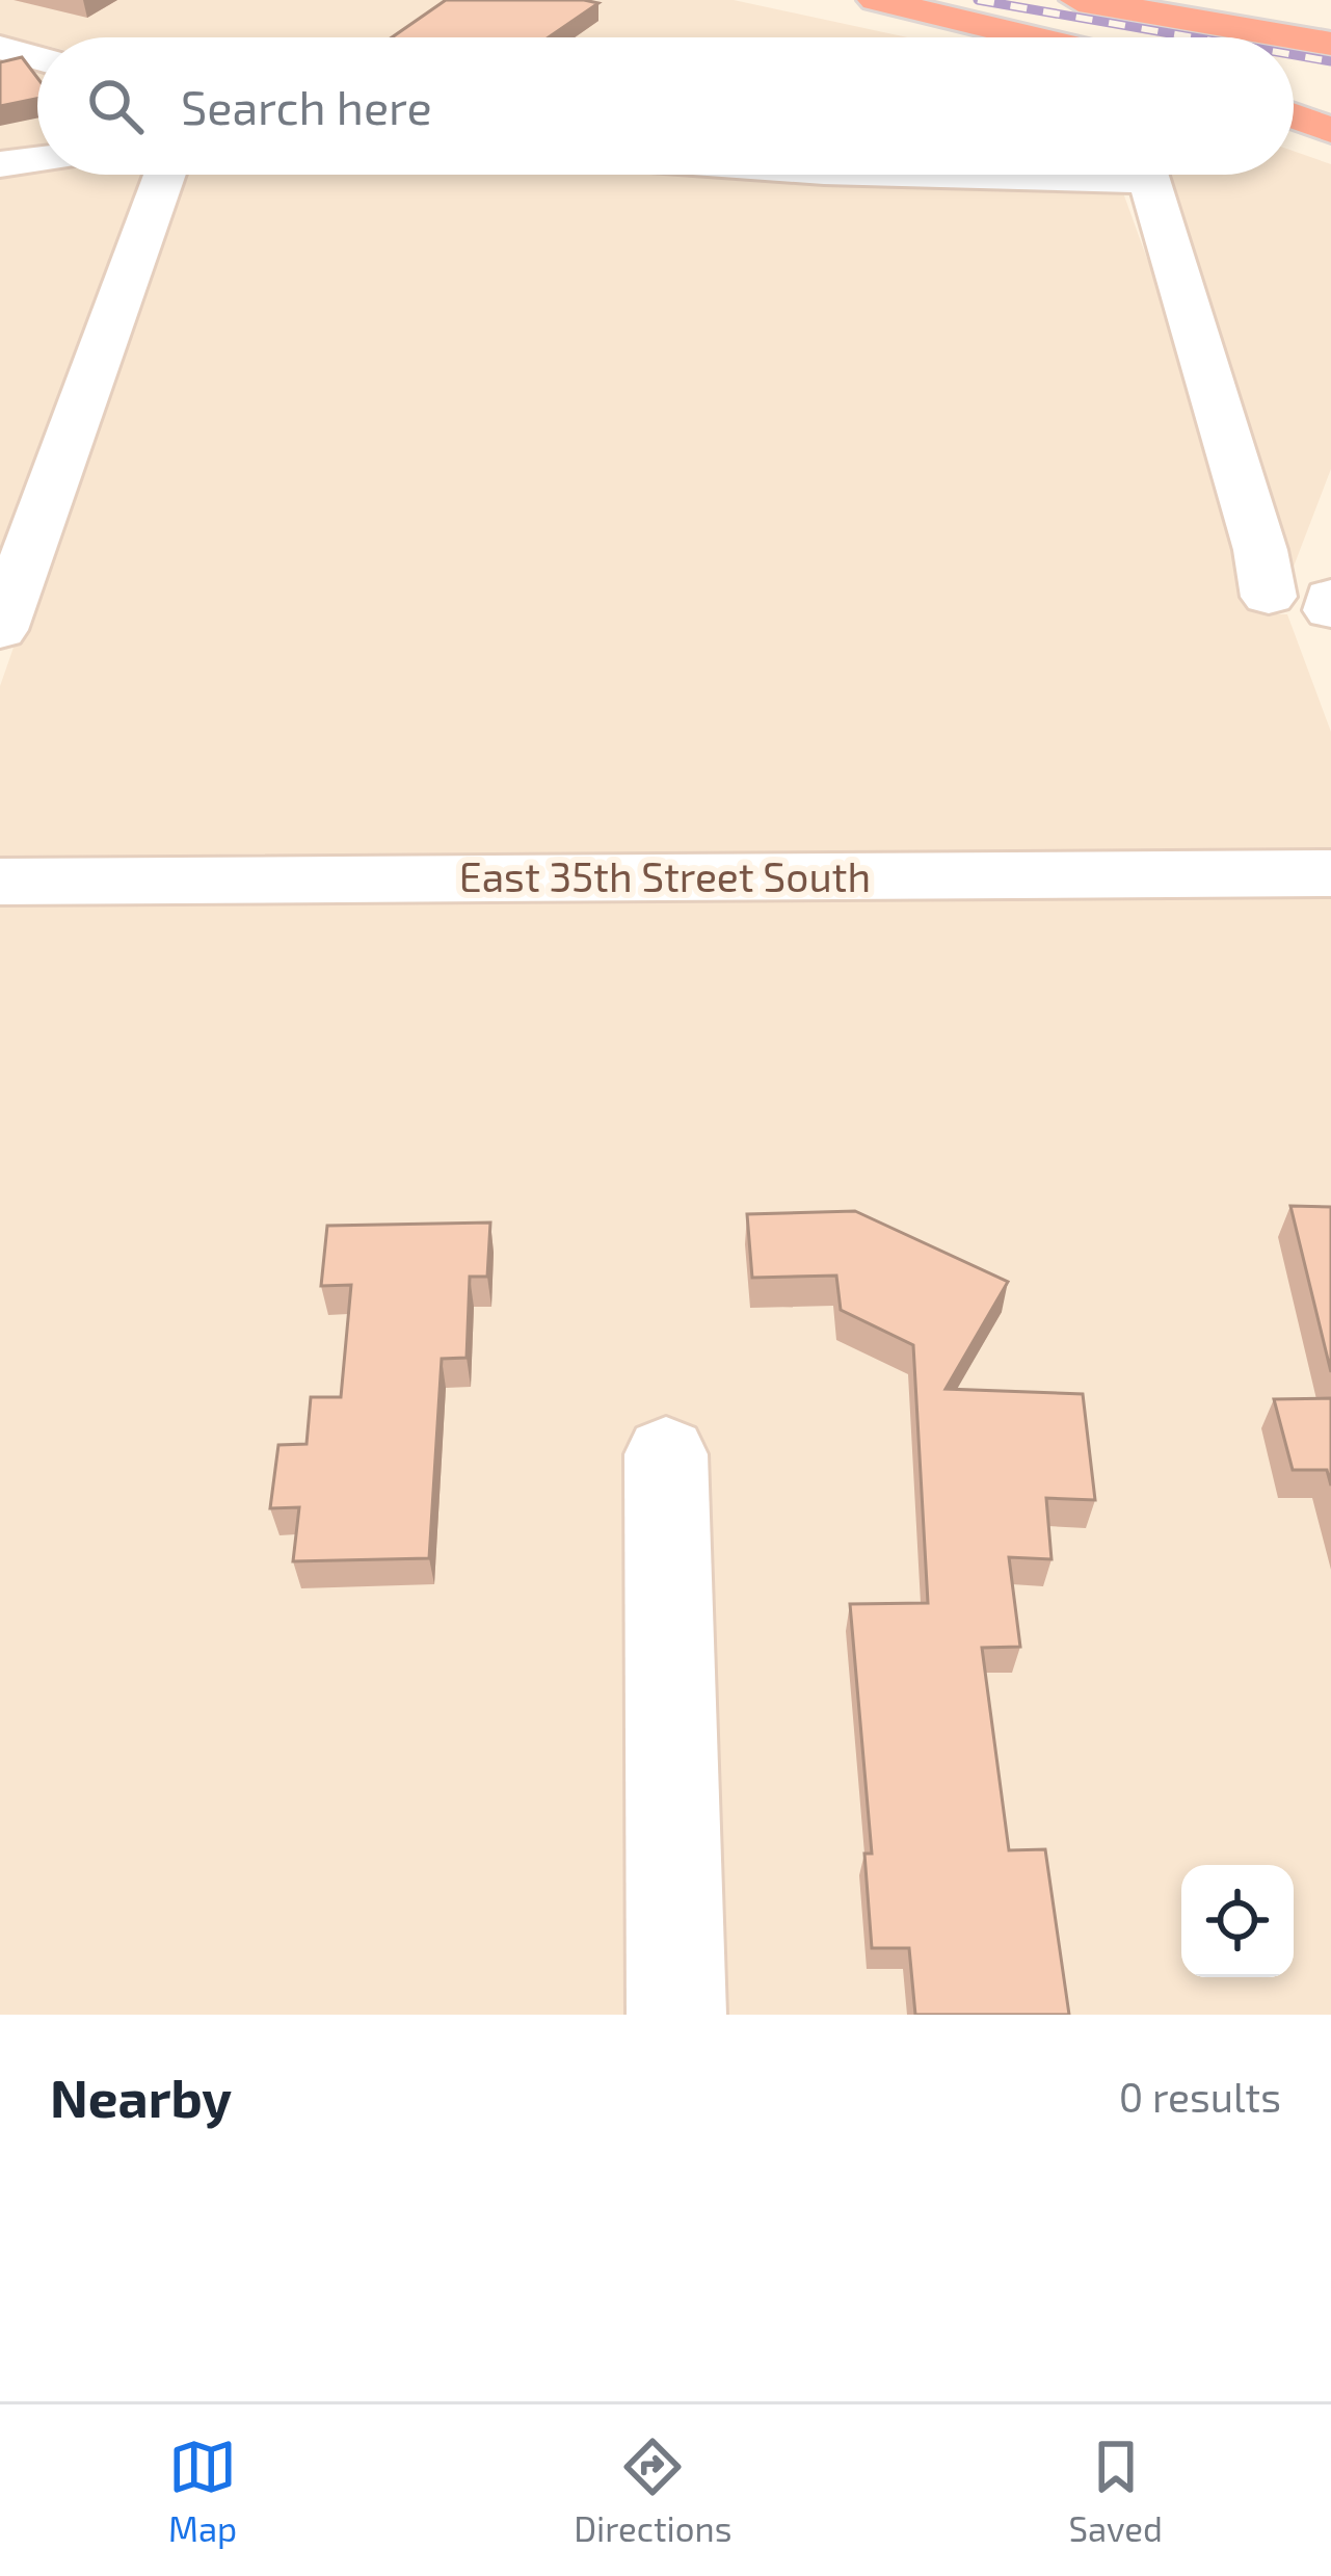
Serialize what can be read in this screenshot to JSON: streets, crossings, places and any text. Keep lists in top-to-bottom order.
{
  "streets": {
    "street": ["East 35th Street South"]
  },
  "page": {
    "search": "Search here",
    "heading": ["Nearby", "0 results"],
    "nav": ["Map", "Directions", "Saved"]
  }
}
